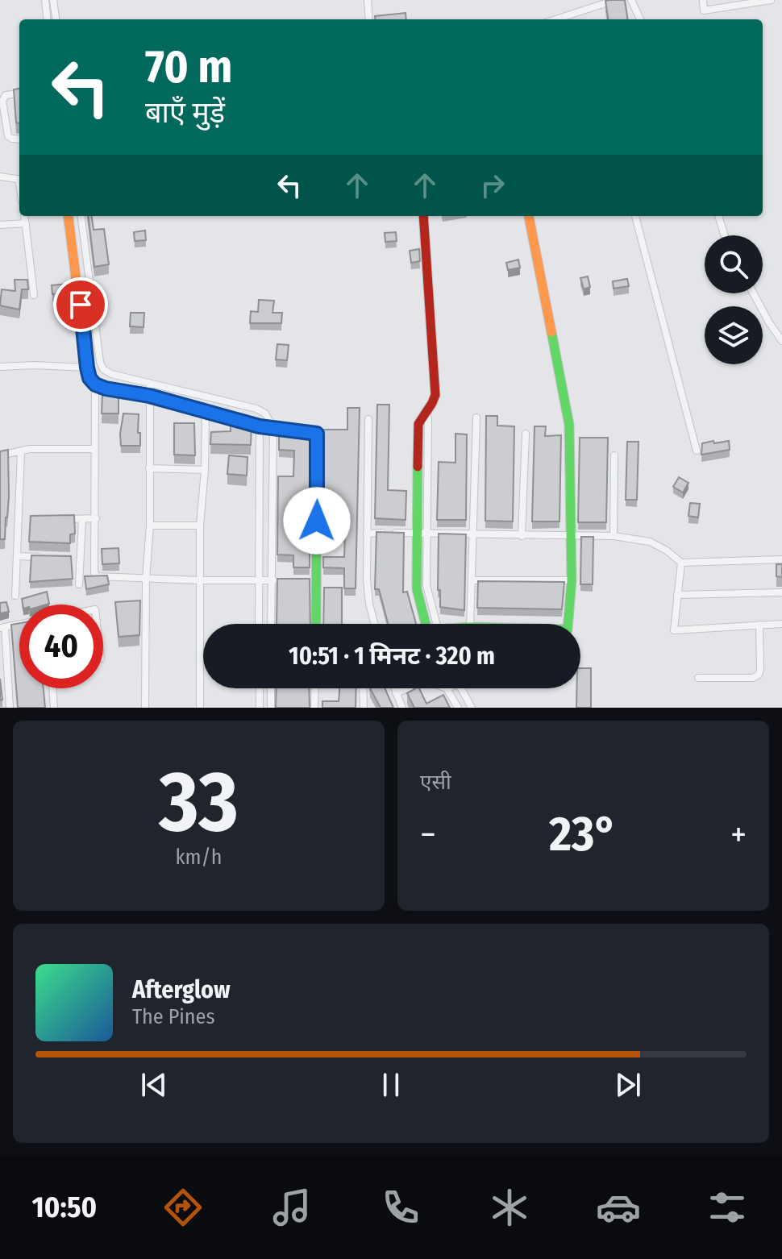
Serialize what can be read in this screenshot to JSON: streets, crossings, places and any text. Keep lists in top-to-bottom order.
{
  "page": {
    "turn": ["70 m", "बाएँ मुड़ें"],
    "limit": "40",
    "trip": "10:51 · 1 मिनट · 320 m",
    "tile": [
      ["33", "km/h"],
      "एसी"
    ],
    "heat": ["−", "23°", "+"],
    "song": ["Afterglow", "The Pines"],
    "tabs": "10:50"
  }
}
